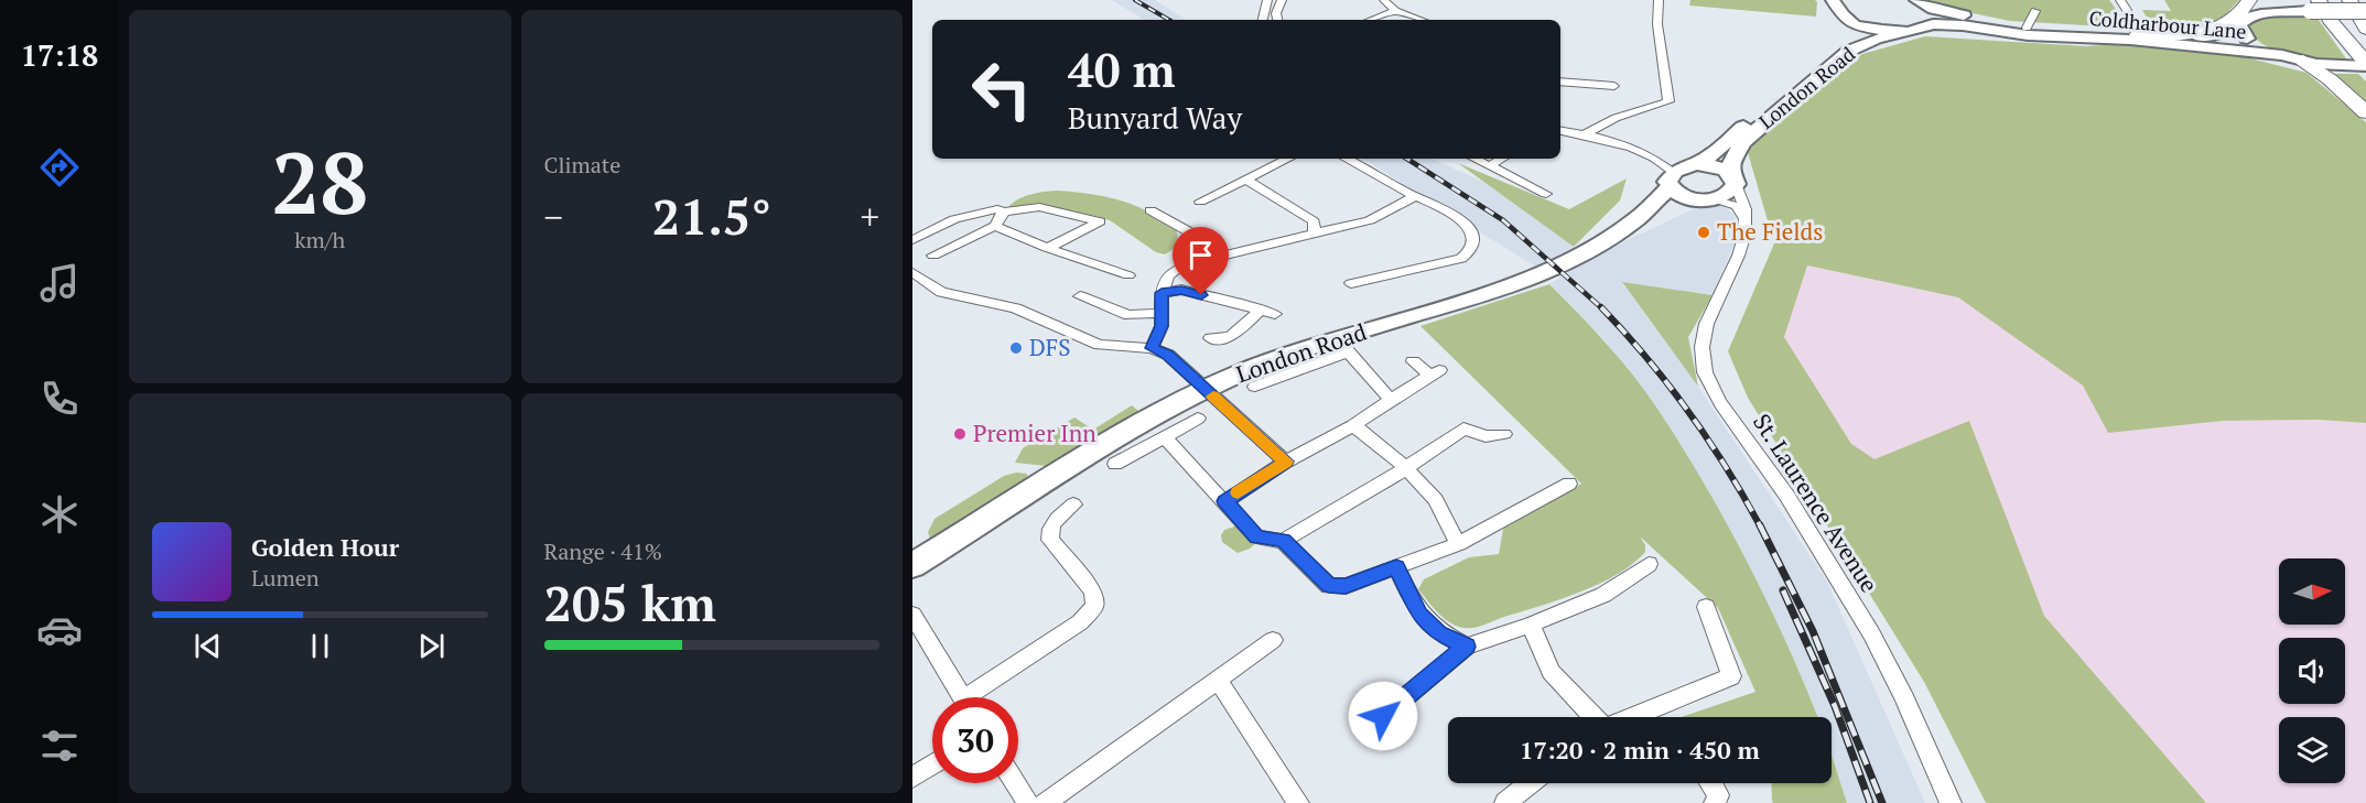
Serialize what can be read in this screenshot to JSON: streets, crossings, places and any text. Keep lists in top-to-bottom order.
{
  "streets": {
    "main road": ["Coldharbour Lane", "London Road"],
    "street": ["St. Laurence Avenue"]
  },
  "crossings": [
    ["Coldharbour Lane", "London Road"],
    ["London Road", "St. Laurence Avenue"]
  ],
  "places": ["The Fields", "DFS", "Premier Inn"],
  "north": "right",
  "page": {
    "tabs": "17:18",
    "tile": [
      ["28", "km/h"],
      "Climate",
      ["Range · 41%", "205 km"]
    ],
    "turn": ["40 m", "Bunyard Way"],
    "heat": ["−", "21.5°", "+"],
    "song": ["Golden Hour", "Lumen"],
    "limit": "30",
    "trip": "17:20 · 2 min · 450 m"
  }
}
